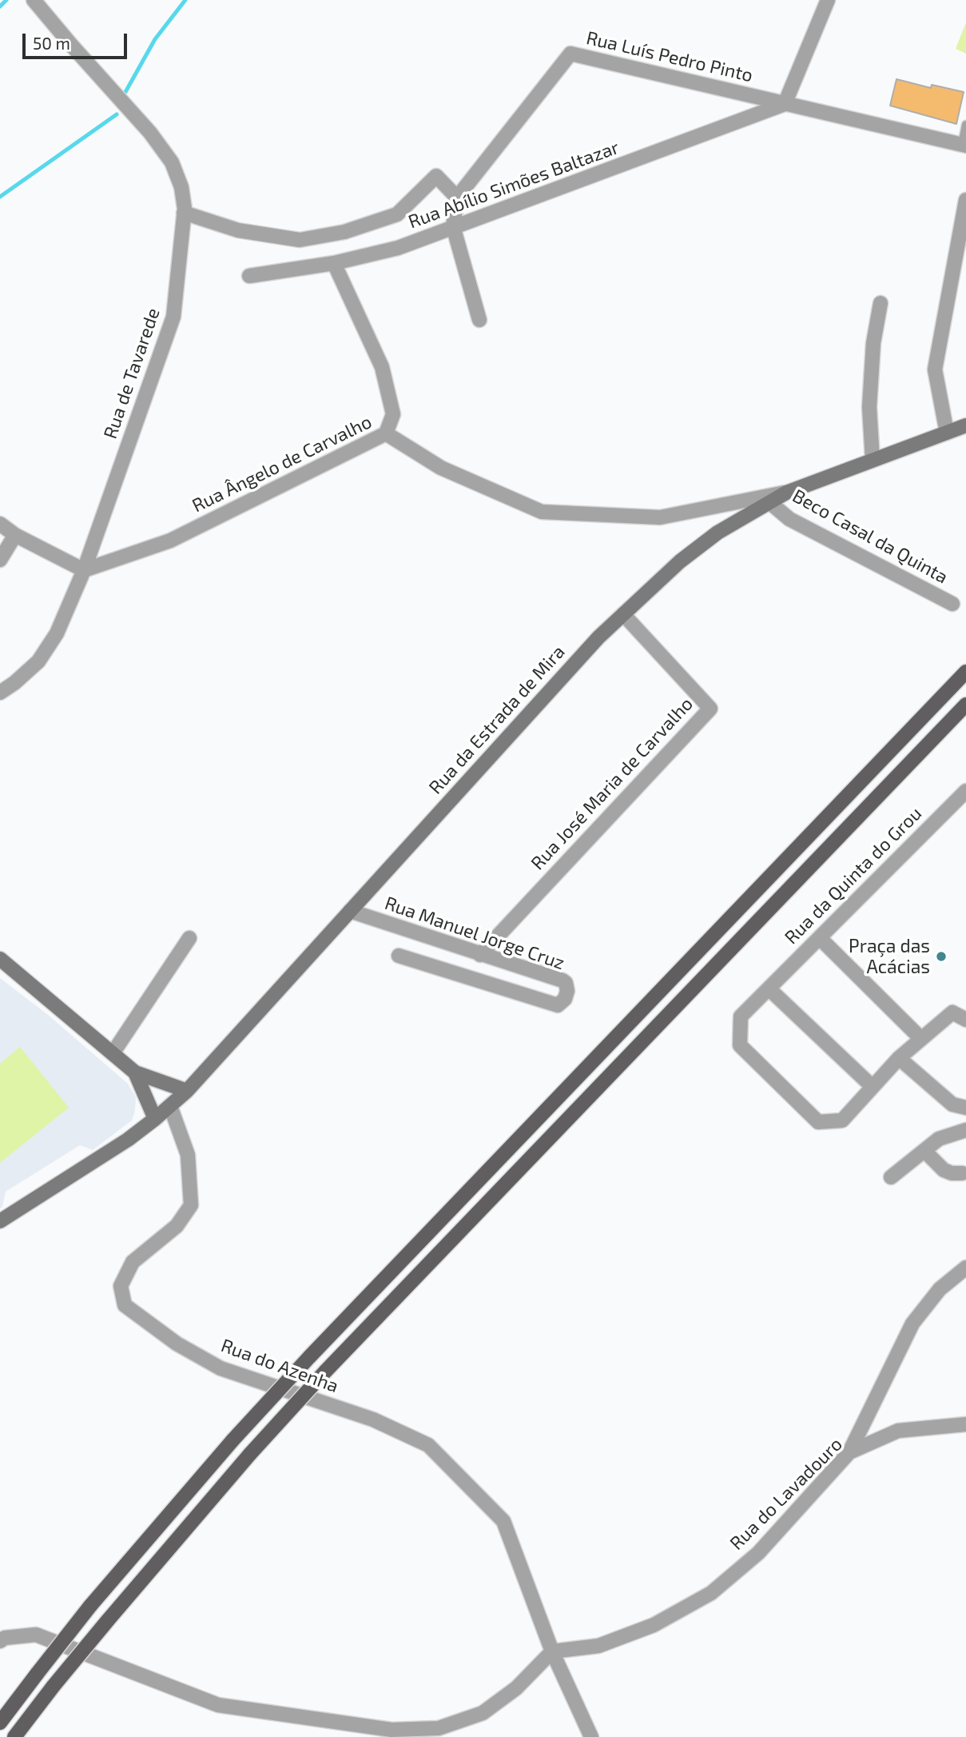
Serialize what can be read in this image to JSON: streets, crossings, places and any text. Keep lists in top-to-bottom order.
{
  "streets": {
    "street": [
      "Rua Luís Pedro Pinto",
      "Rua Abílio Simões Baltazar",
      "Rua de Tavarede",
      "Rua Ângelo de Carvalho",
      "Beco Casal da Quinta",
      "Rua da Estrada de Mira",
      "Rua José Maria de Carvalho",
      "Rua da Quinta do Grou",
      "Rua Manuel Jorge Cruz",
      "Rua do Azenha",
      "Rua do Lavadouro"
    ]
  },
  "crossings": [
    ["Rua Luís Pedro Pinto", "Rua Abílio Simões Baltazar"],
    ["Rua de Tavarede", "Rua Ângelo de Carvalho"],
    ["Rua Ângelo de Carvalho", "Rua da Estrada de Mira"],
    ["Beco Casal da Quinta", "Rua da Estrada de Mira"],
    ["Rua da Estrada de Mira", "Rua José Maria de Carvalho"],
    ["Rua da Estrada de Mira", "Rua Manuel Jorge Cruz"],
    ["Rua da Estrada de Mira", "Rua do Azenha"],
    ["Rua José Maria de Carvalho", "Rua Manuel Jorge Cruz"],
    ["Rua do Azenha", "Rua do Lavadouro"]
  ],
  "places": ["Praça das Acácias"],
  "scale_bar": "50 m"
}
